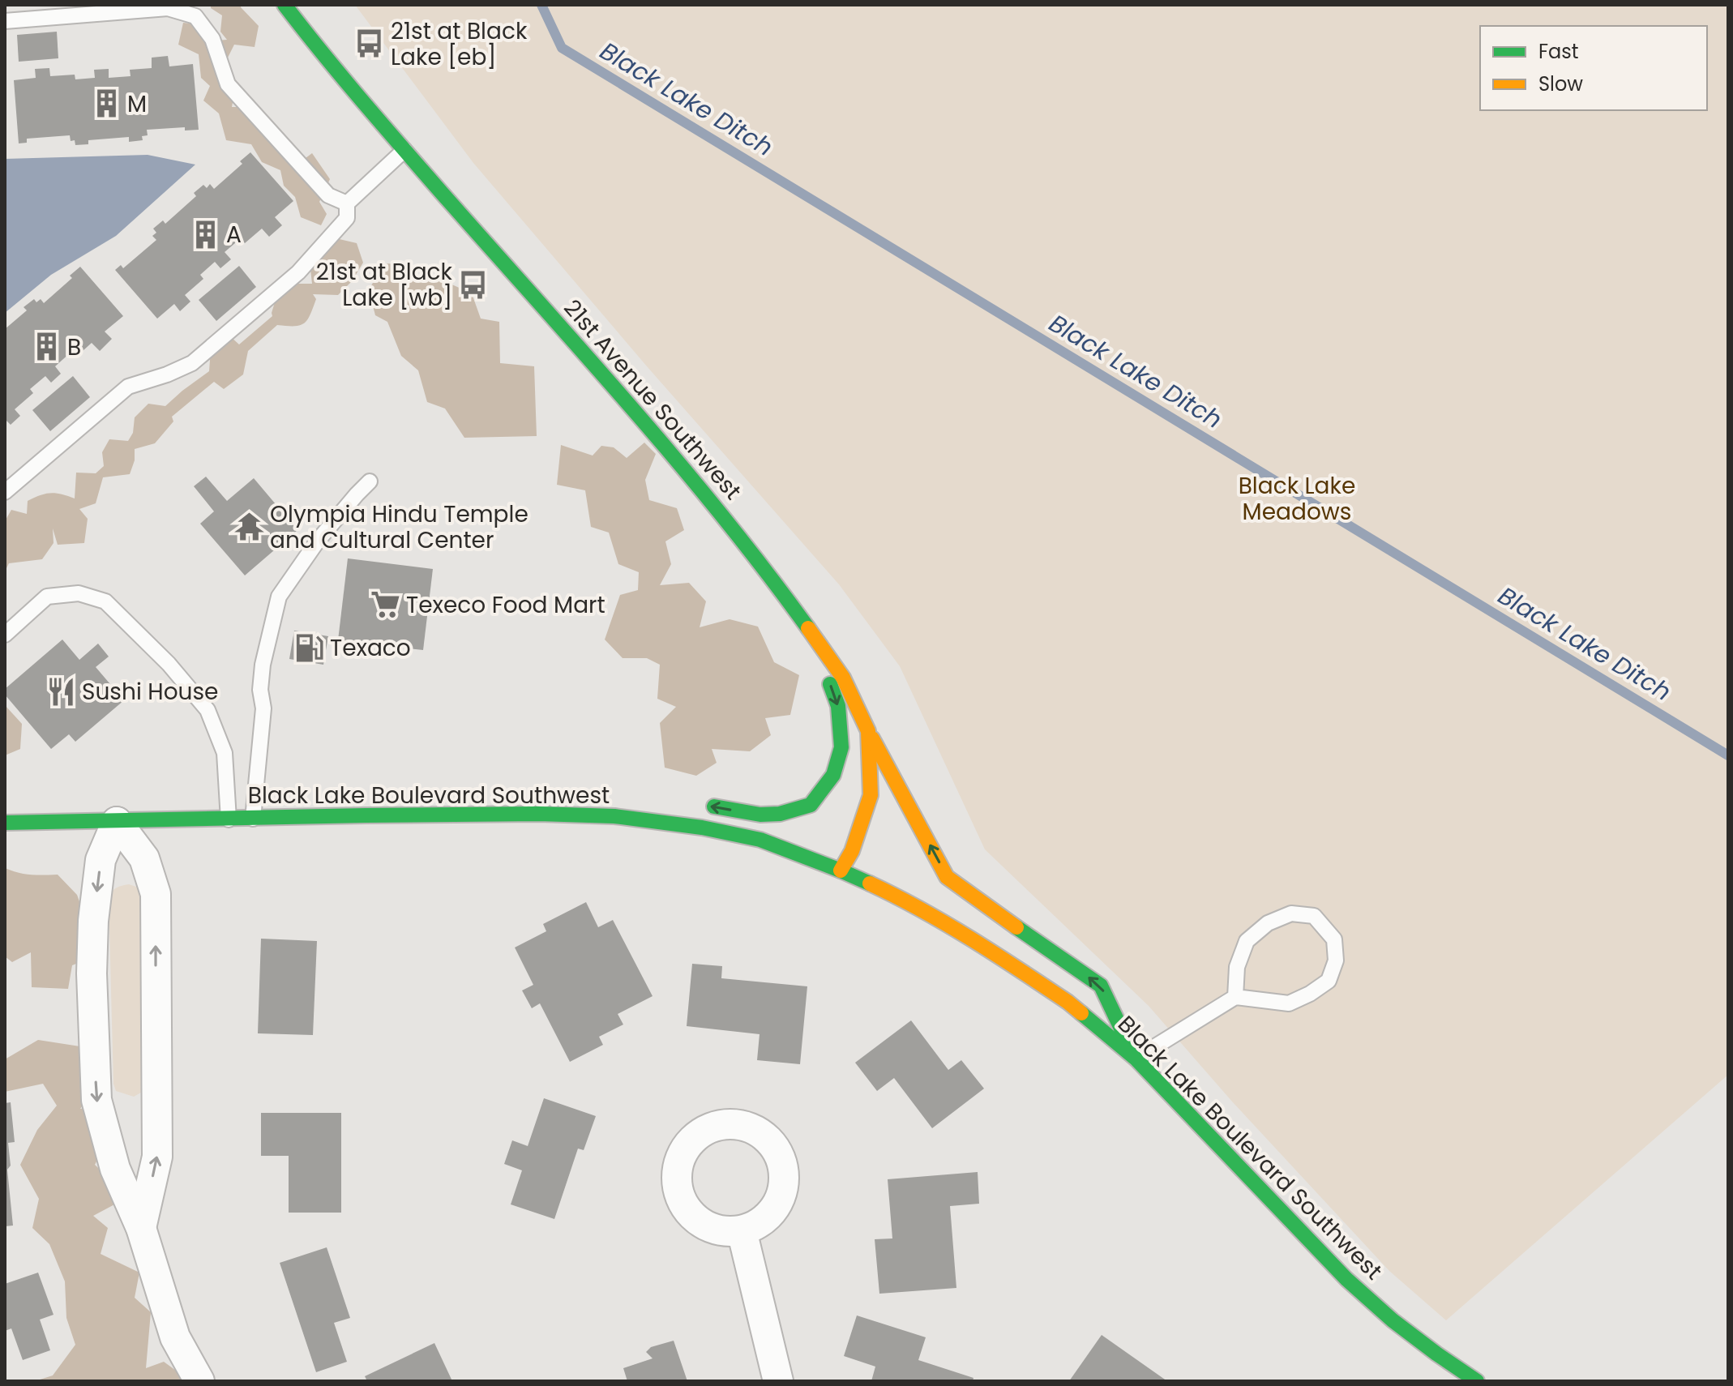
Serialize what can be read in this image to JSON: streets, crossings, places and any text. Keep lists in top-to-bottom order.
{
  "streets": {
    "street": ["21st Avenue Southwest", "Black Lake Boulevard Southwest"]
  },
  "crossings": [
    ["21st Avenue Southwest", "Black Lake Boulevard Southwest"]
  ],
  "water": ["Black Lake Ditch"],
  "parks": ["Black Lake Meadows"],
  "places": {
    "bus stop": ["21st at Black Lake [eb]", "21st at Black Lake [wb]"],
    "building": ["M", "A", "B"],
    "temple": ["Olympia Hindu Temple and Cultural Center"],
    "supermarket": ["Texeco Food Mart"],
    "fuel station": ["Texaco"],
    "restaurant": ["Sushi House"]
  },
  "legend": ["Fast", "Slow"]
}
